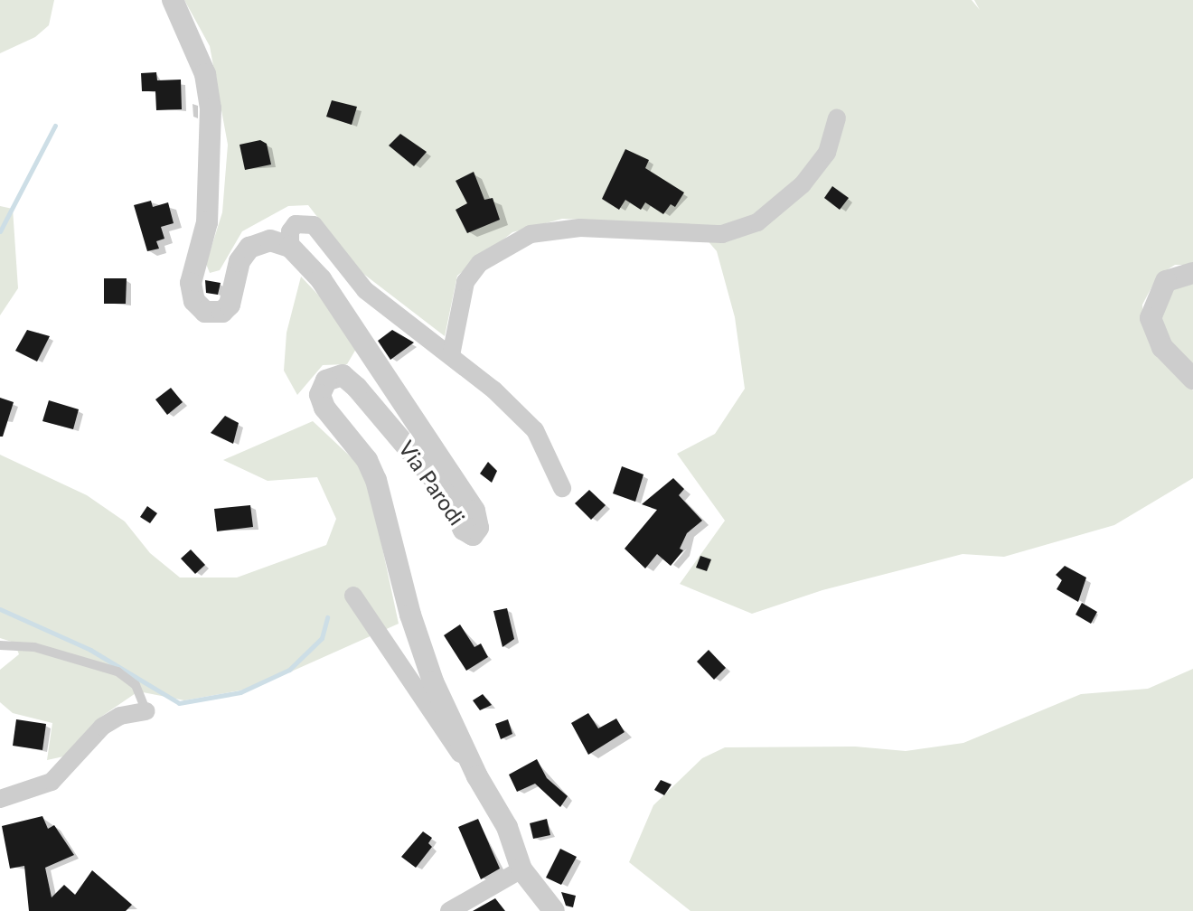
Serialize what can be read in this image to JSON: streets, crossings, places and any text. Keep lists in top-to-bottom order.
{
  "streets": {
    "street": ["Via Parodi"]
  }
}
